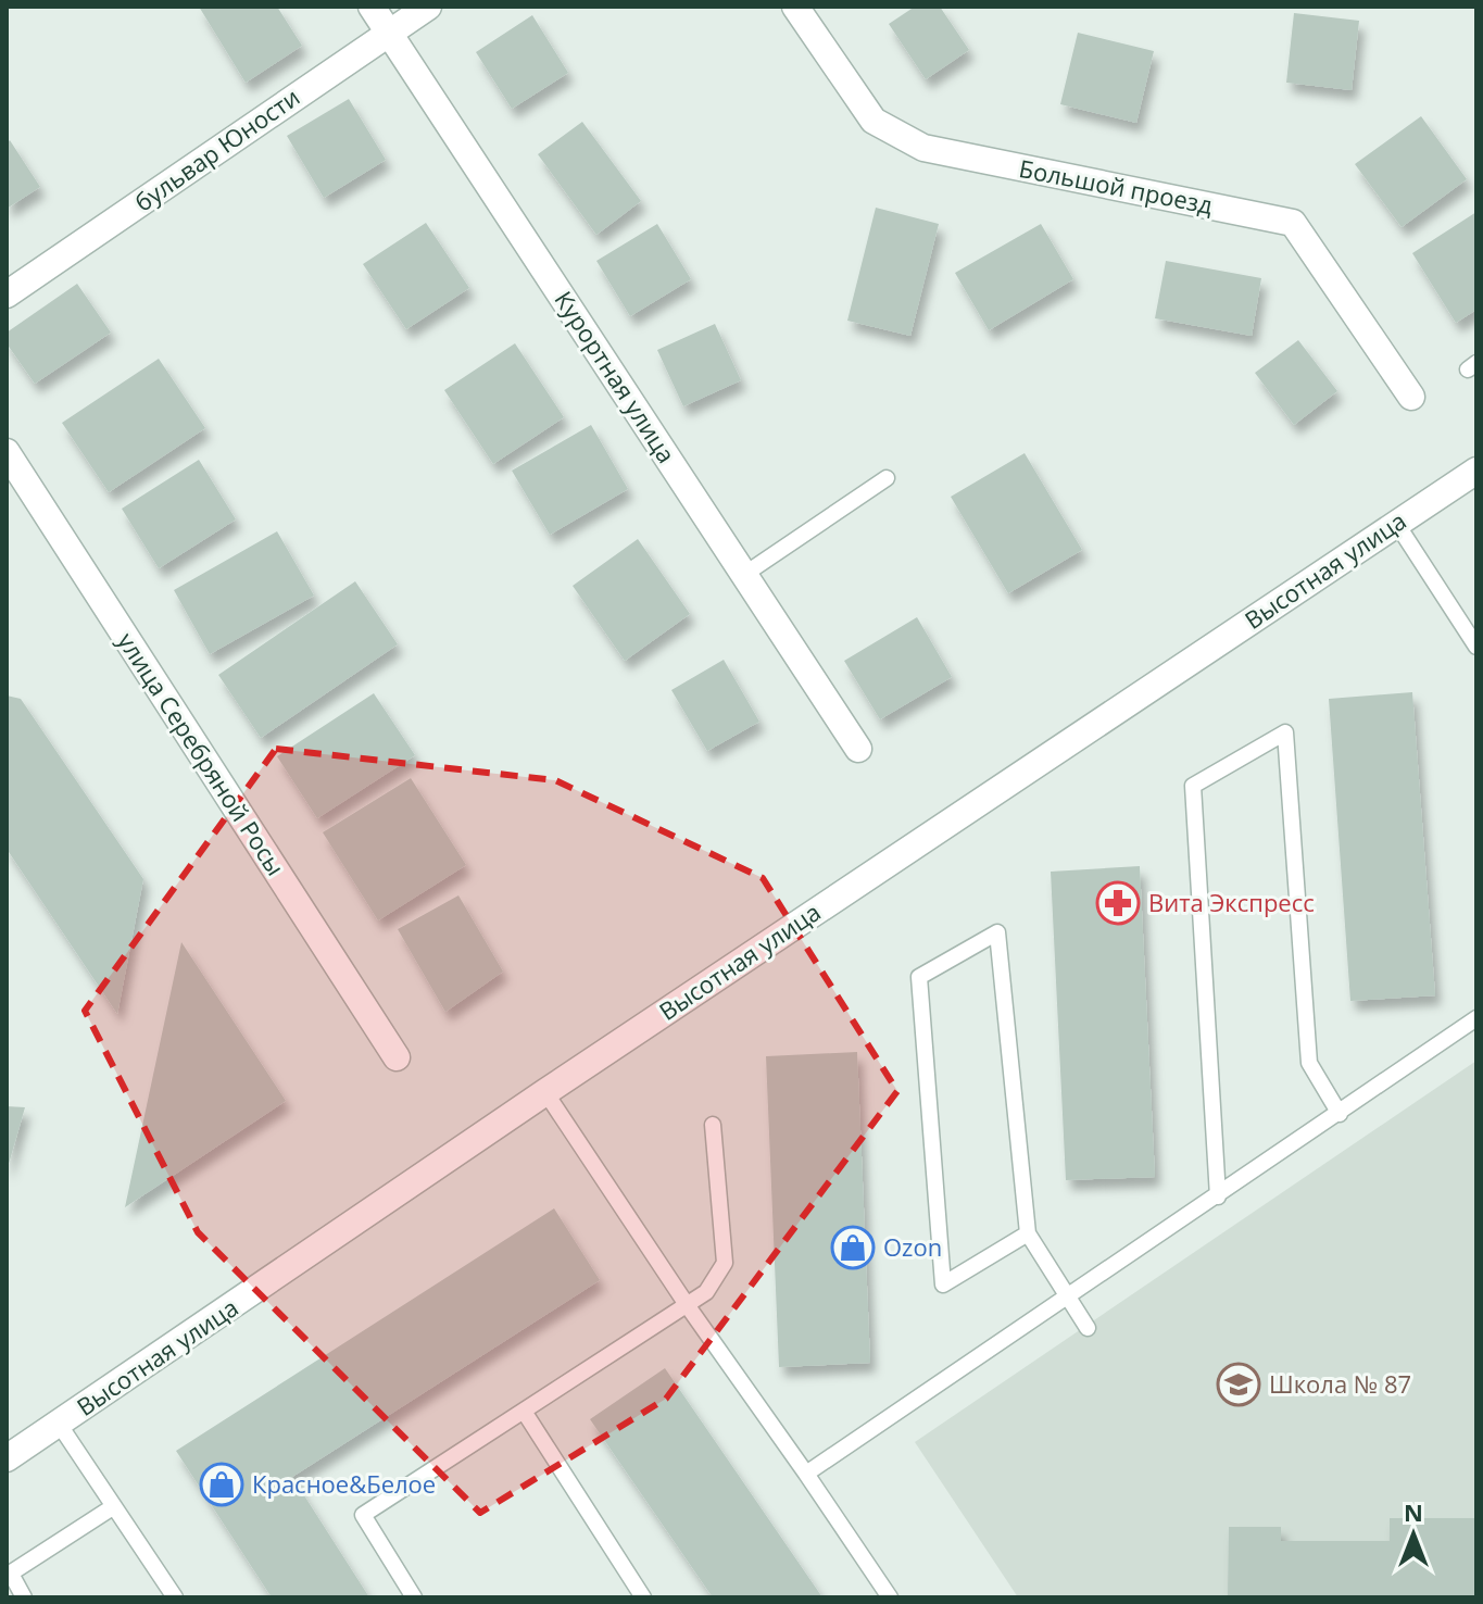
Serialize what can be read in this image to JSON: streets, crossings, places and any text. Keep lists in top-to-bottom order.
{
  "streets": {
    "street": [
      "бульвар Юности",
      "Большой проезд",
      "Курортная улица",
      "Высотная улица",
      "улица Серебряной Росы"
    ]
  },
  "crossings": [
    ["бульвар Юности", "Курортная улица"]
  ],
  "places": {
    "pharmacy": ["Вита Экспресс"],
    "shop": ["Ozon", "Красное&Белое"],
    "school or university": ["Школа № 87"]
  },
  "north": "top"
}
